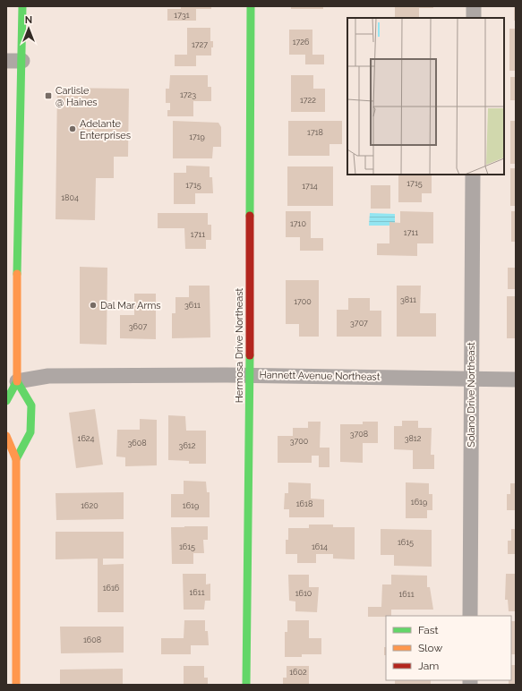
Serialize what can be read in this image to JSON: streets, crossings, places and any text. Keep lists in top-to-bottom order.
{
  "streets": {
    "main road": ["Hermosa Drive Northeast"],
    "street": ["Hannett Avenue Northeast", "Solano Drive Northeast"]
  },
  "crossings": [
    ["Hermosa Drive Northeast", "Hannett Avenue Northeast"],
    ["Hannett Avenue Northeast", "Solano Drive Northeast"]
  ],
  "places": {
    "transit": ["Carlisle @ Haines"],
    "other": ["Adelante Enterprises", "Dal Mar Arms"]
  },
  "house_numbers": [
    "1731",
    "1726",
    "1727",
    "1723",
    "1722",
    "1718",
    "1719",
    "1715",
    "1715",
    "1714",
    "1804",
    "1710",
    "1711",
    "1711",
    "3811",
    "1700",
    "3611",
    "3707",
    "3607",
    "3708",
    "1624",
    "3812",
    "3700",
    "3608",
    "3612",
    "1619",
    "1618",
    "1620",
    "1619",
    "1615",
    "1615",
    "1614",
    "1616",
    "1611",
    "1610",
    "1611",
    "1608",
    "1602"
  ],
  "legend": ["Fast", "Slow", "Jam"],
  "north": "top"
}
